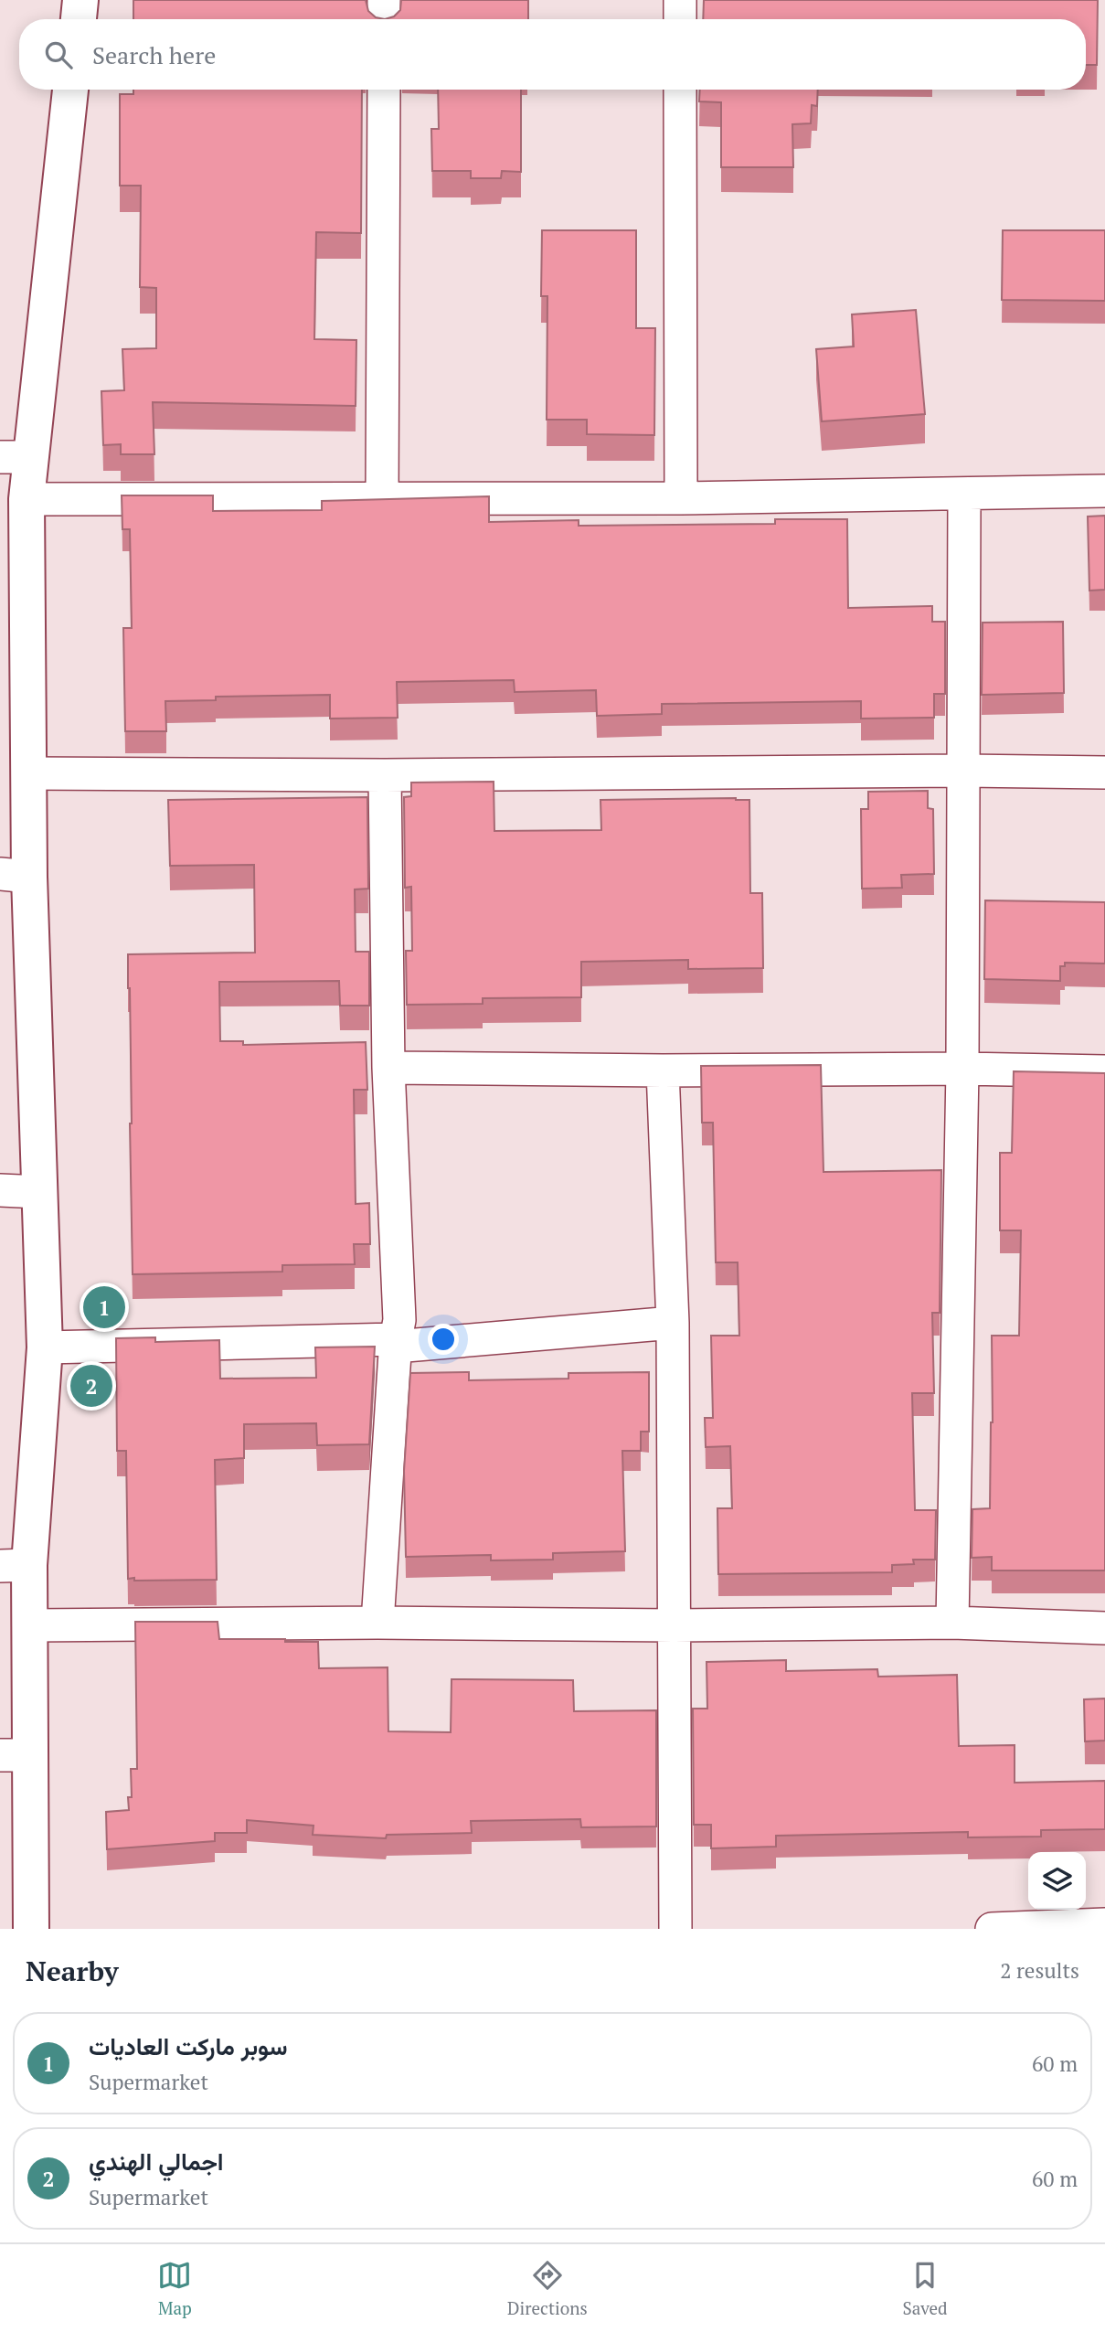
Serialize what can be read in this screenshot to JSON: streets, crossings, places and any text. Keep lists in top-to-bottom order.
{
  "page": {
    "search": "Search here",
    "pins": ["1", "2"],
    "heading": ["Nearby", "2 results"],
    "list": [
      {
        "mark": "1",
        "name": "سوبر ماركت العاديات",
        "note": "Supermarket",
        "value": "60 m"
      },
      {
        "mark": "2",
        "name": "اجمالي الهندي",
        "note": "Supermarket",
        "value": "60 m"
      }
    ],
    "nav": ["Map", "Directions", "Saved"]
  }
}
